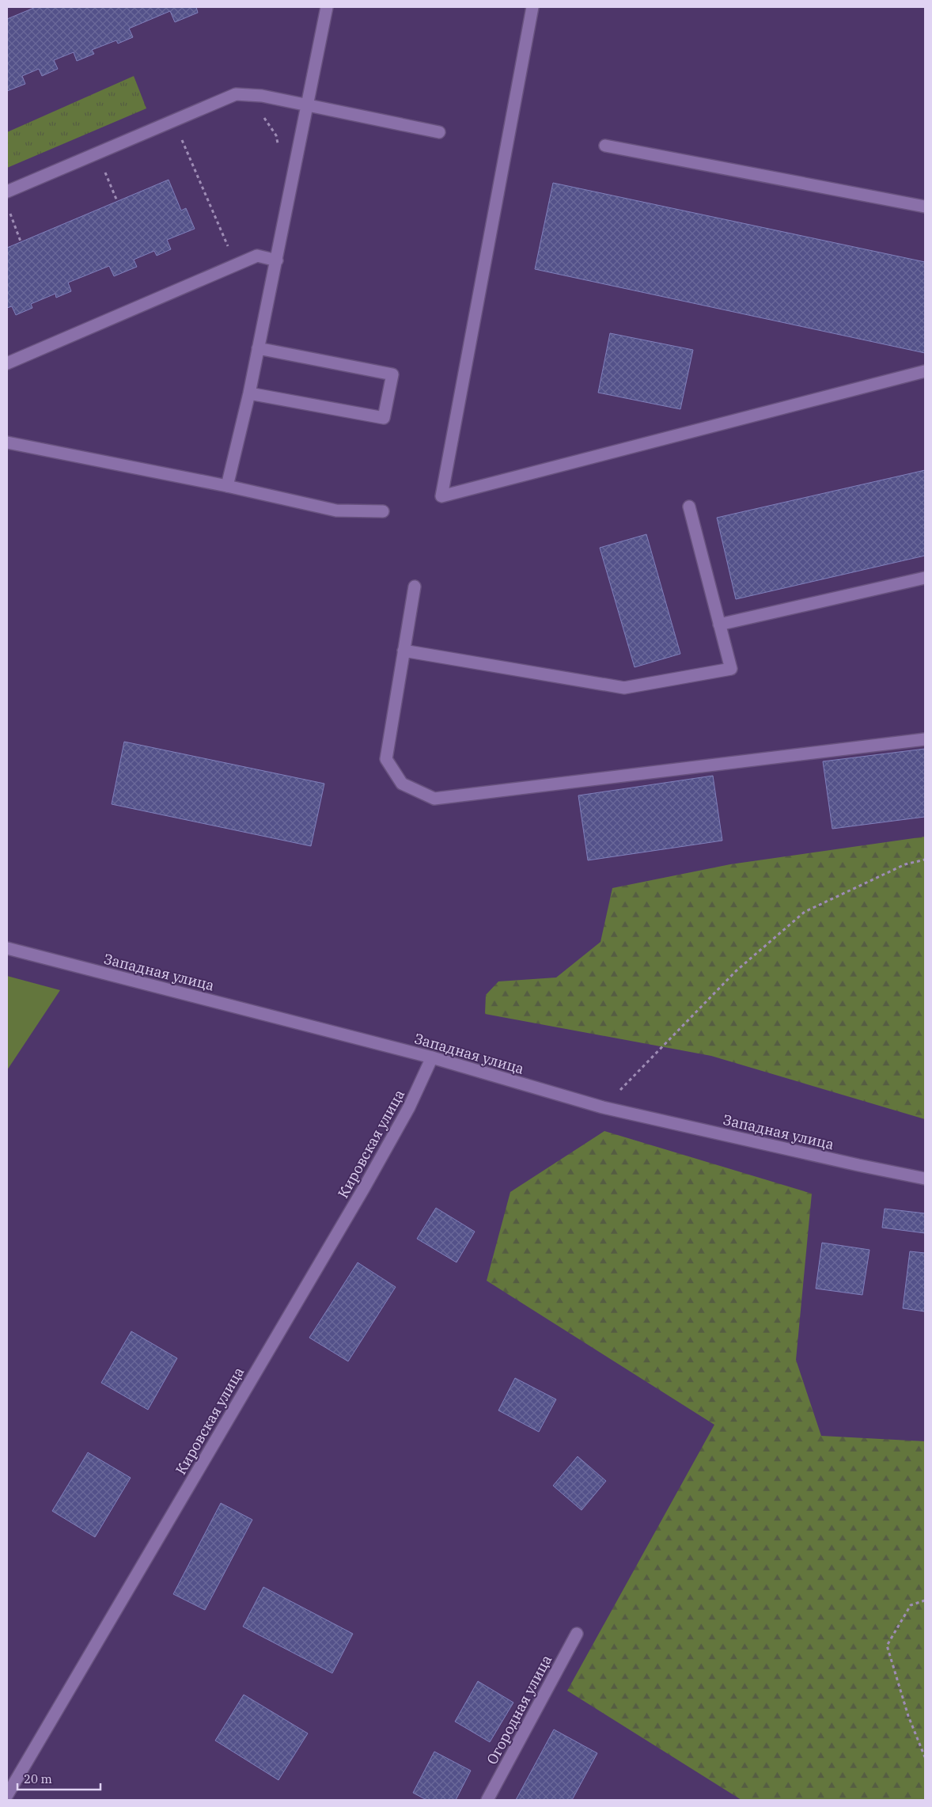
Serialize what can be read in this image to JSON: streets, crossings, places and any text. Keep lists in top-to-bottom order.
{
  "streets": {
    "street": ["Западная улица", "Кировская улица", "Огородная улица"]
  },
  "crossings": [
    ["Западная улица", "Кировская улица"]
  ],
  "scale_bar": "20 m"
}
